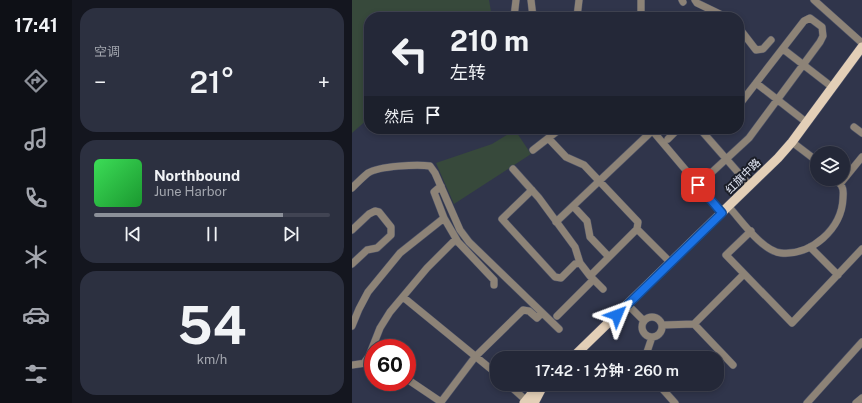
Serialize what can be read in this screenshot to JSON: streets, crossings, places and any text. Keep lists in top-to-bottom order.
{
  "streets": {
    "main road": ["红旗中路"]
  },
  "page": {
    "tabs": "17:41",
    "tile": [
      "空调",
      ["54", "km/h"]
    ],
    "turn": ["210 m", "左转"],
    "heat": ["−", "21°", "+"],
    "then": "然后",
    "song": ["Northbound", "June Harbor"],
    "limit": "60",
    "trip": "17:42 · 1 分钟 · 260 m"
  }
}
